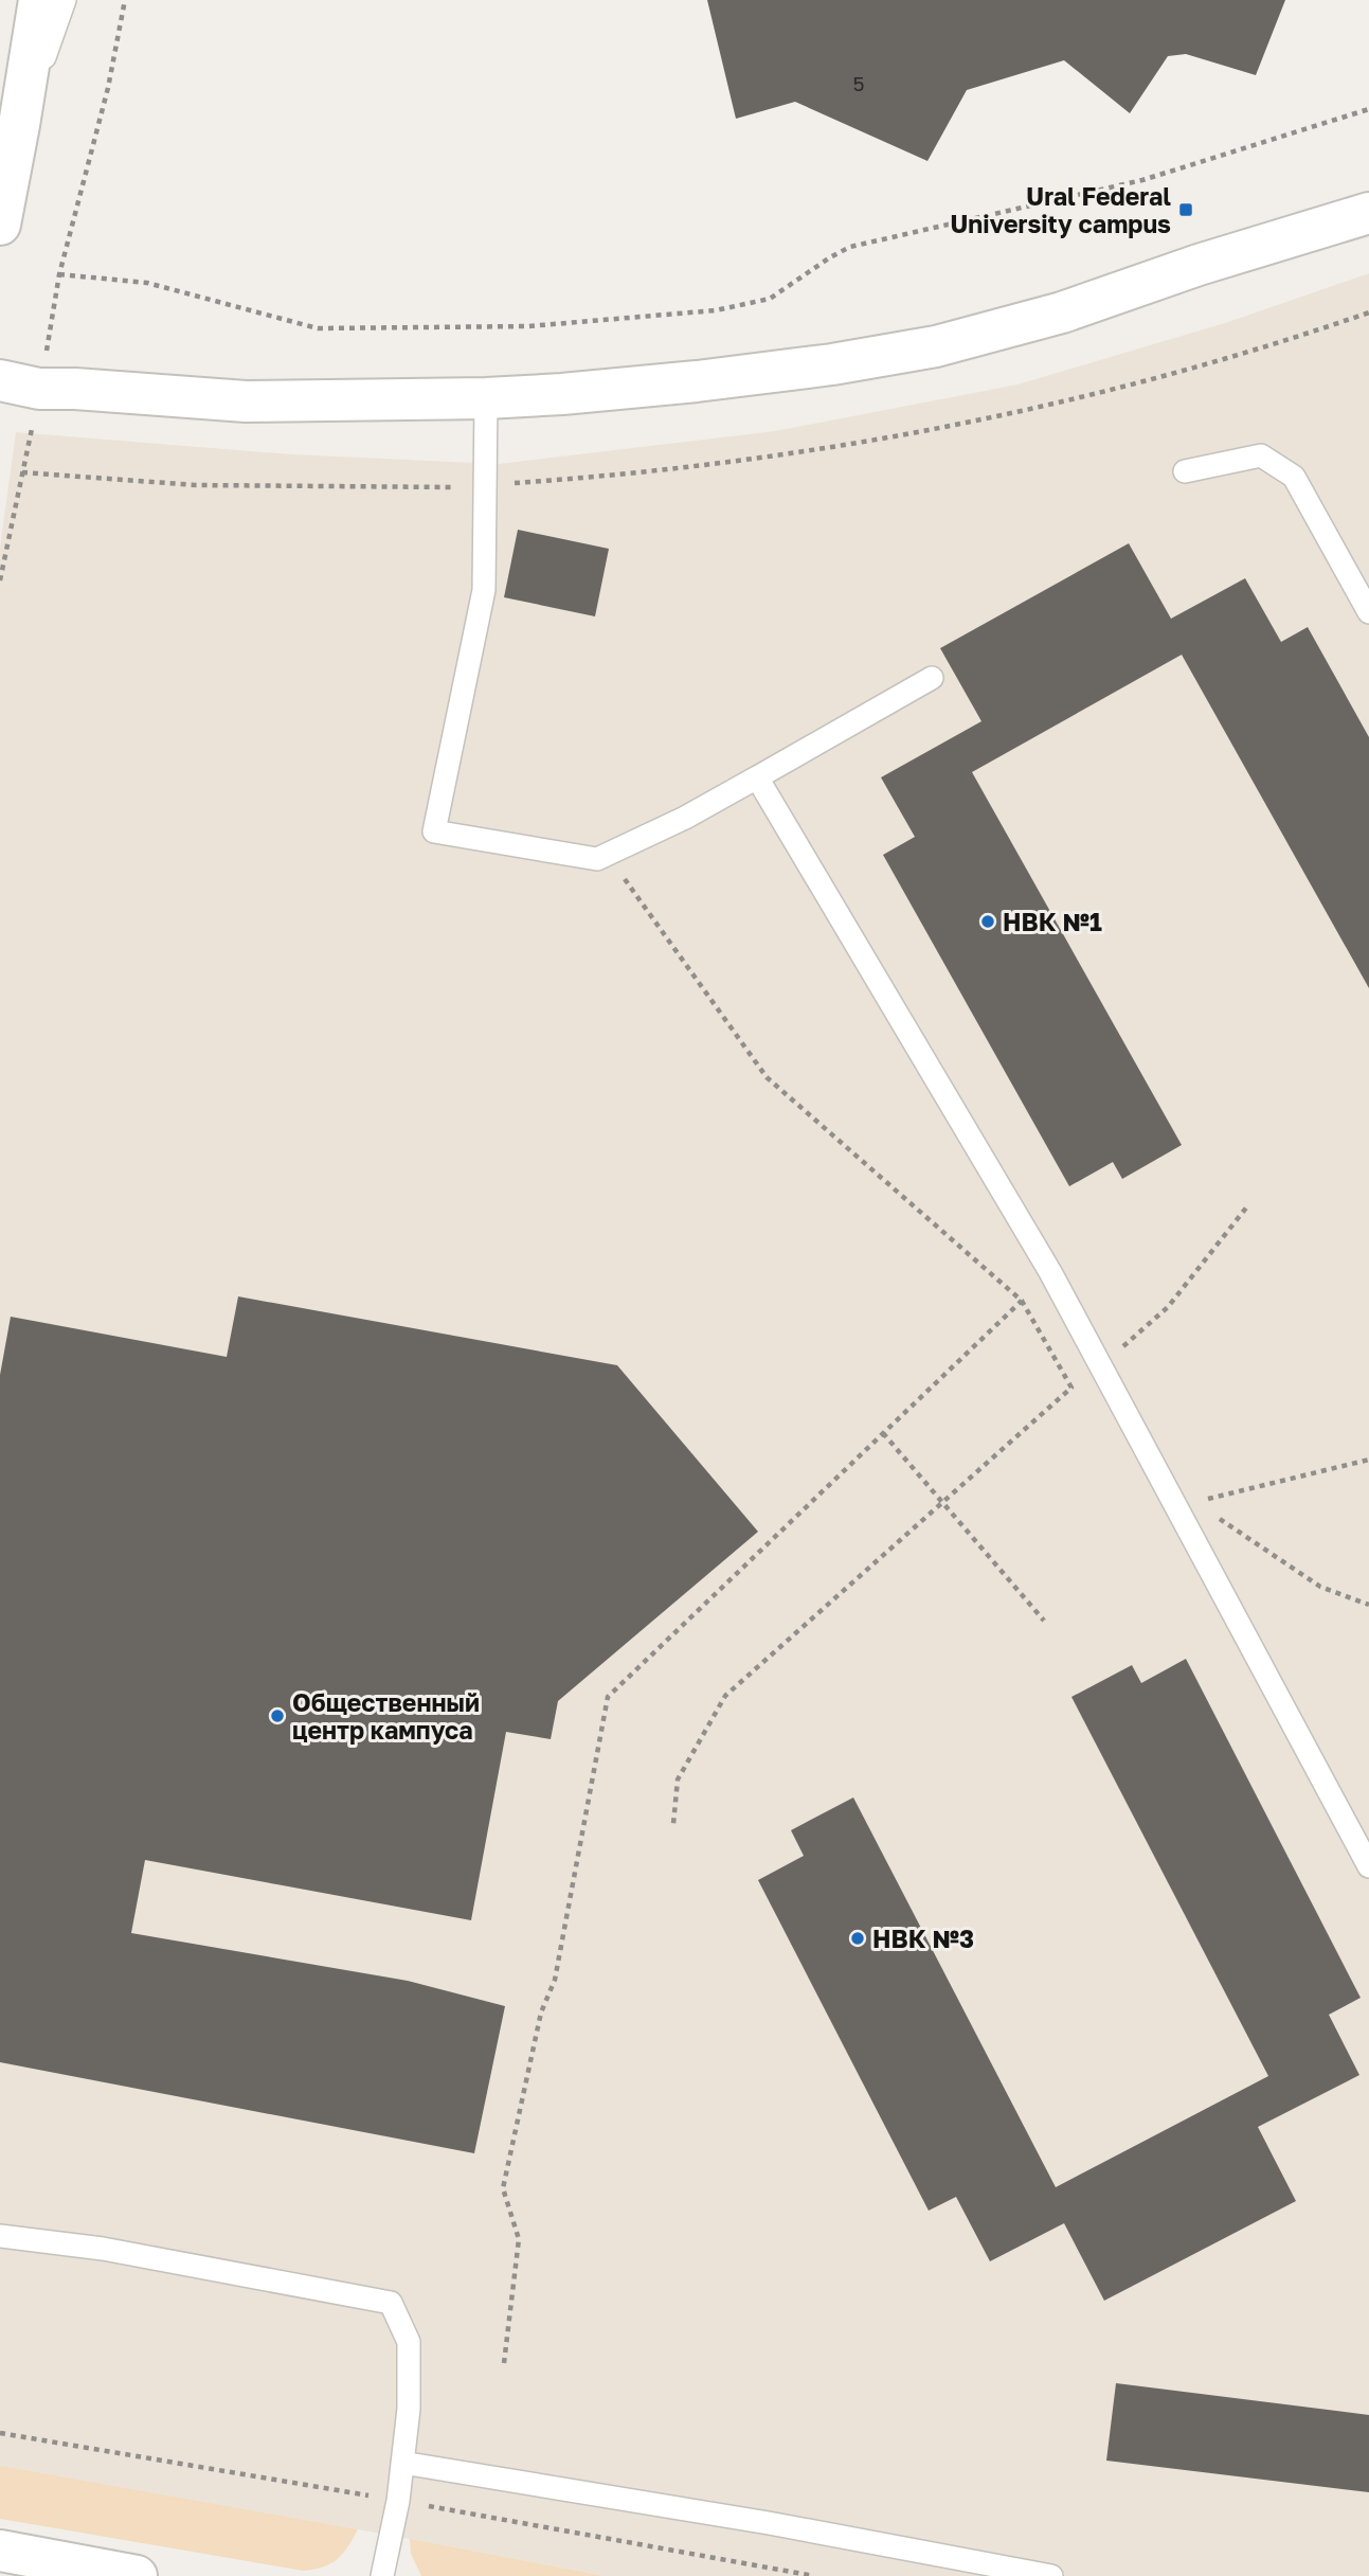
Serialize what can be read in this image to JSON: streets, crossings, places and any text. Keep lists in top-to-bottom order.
{
  "places": {
    "transit": ["Ural Federal University campus"],
    "other": ["НВК №1", "Общественный центр кампуса", "НВК №3"]
  },
  "house_numbers": ["5"]
}
